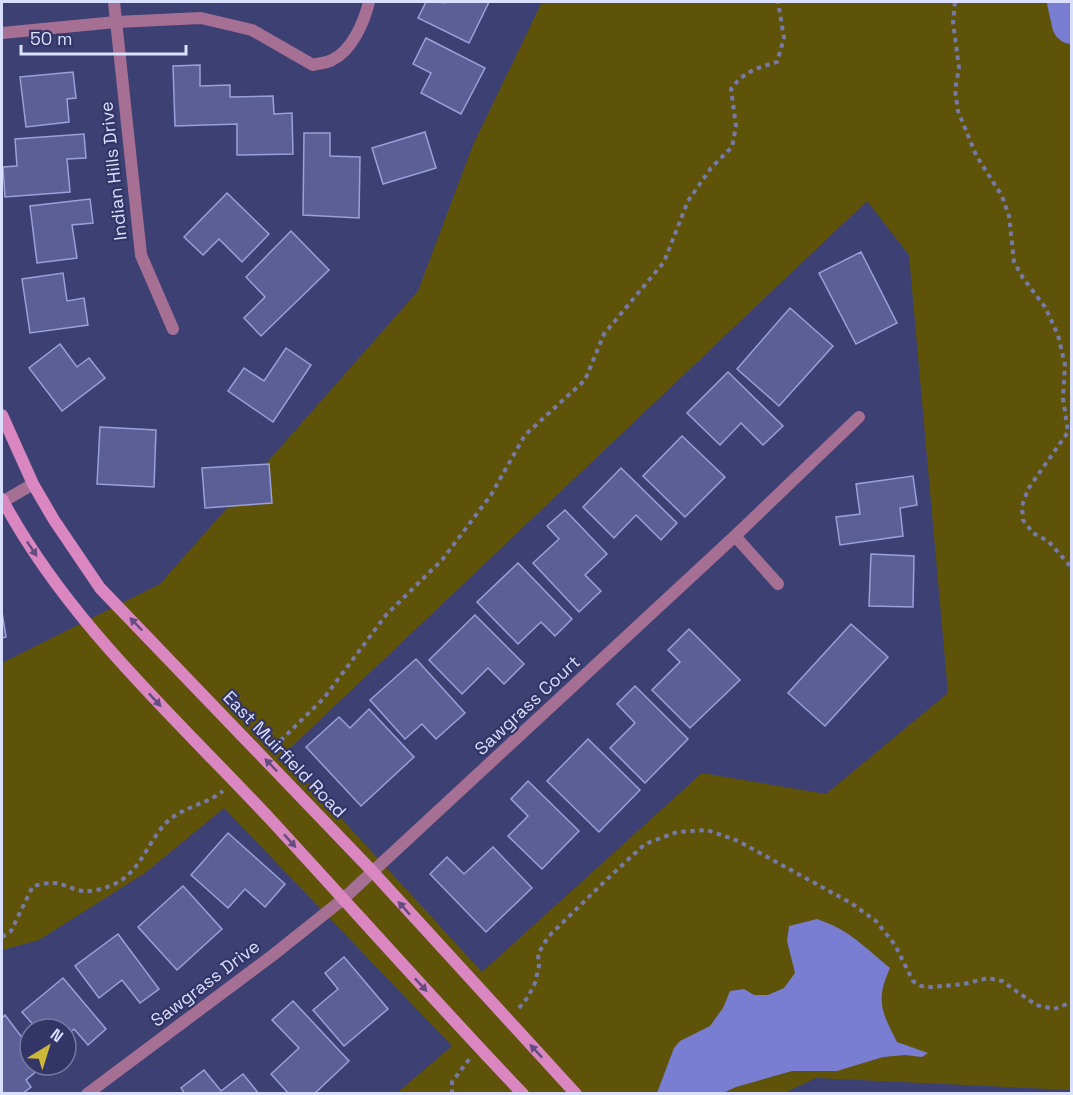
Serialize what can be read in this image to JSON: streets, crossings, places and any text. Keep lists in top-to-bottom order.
{
  "streets": {
    "street": [
      "Indian Hills Drive",
      "Sawgrass Court",
      "East Muirfield Road",
      "Sawgrass Drive"
    ]
  },
  "crossings": [
    ["Sawgrass Court", "East Muirfield Road"],
    ["Sawgrass Court", "Sawgrass Drive"]
  ],
  "scale_bar": "50 m",
  "north": "top right"
}
